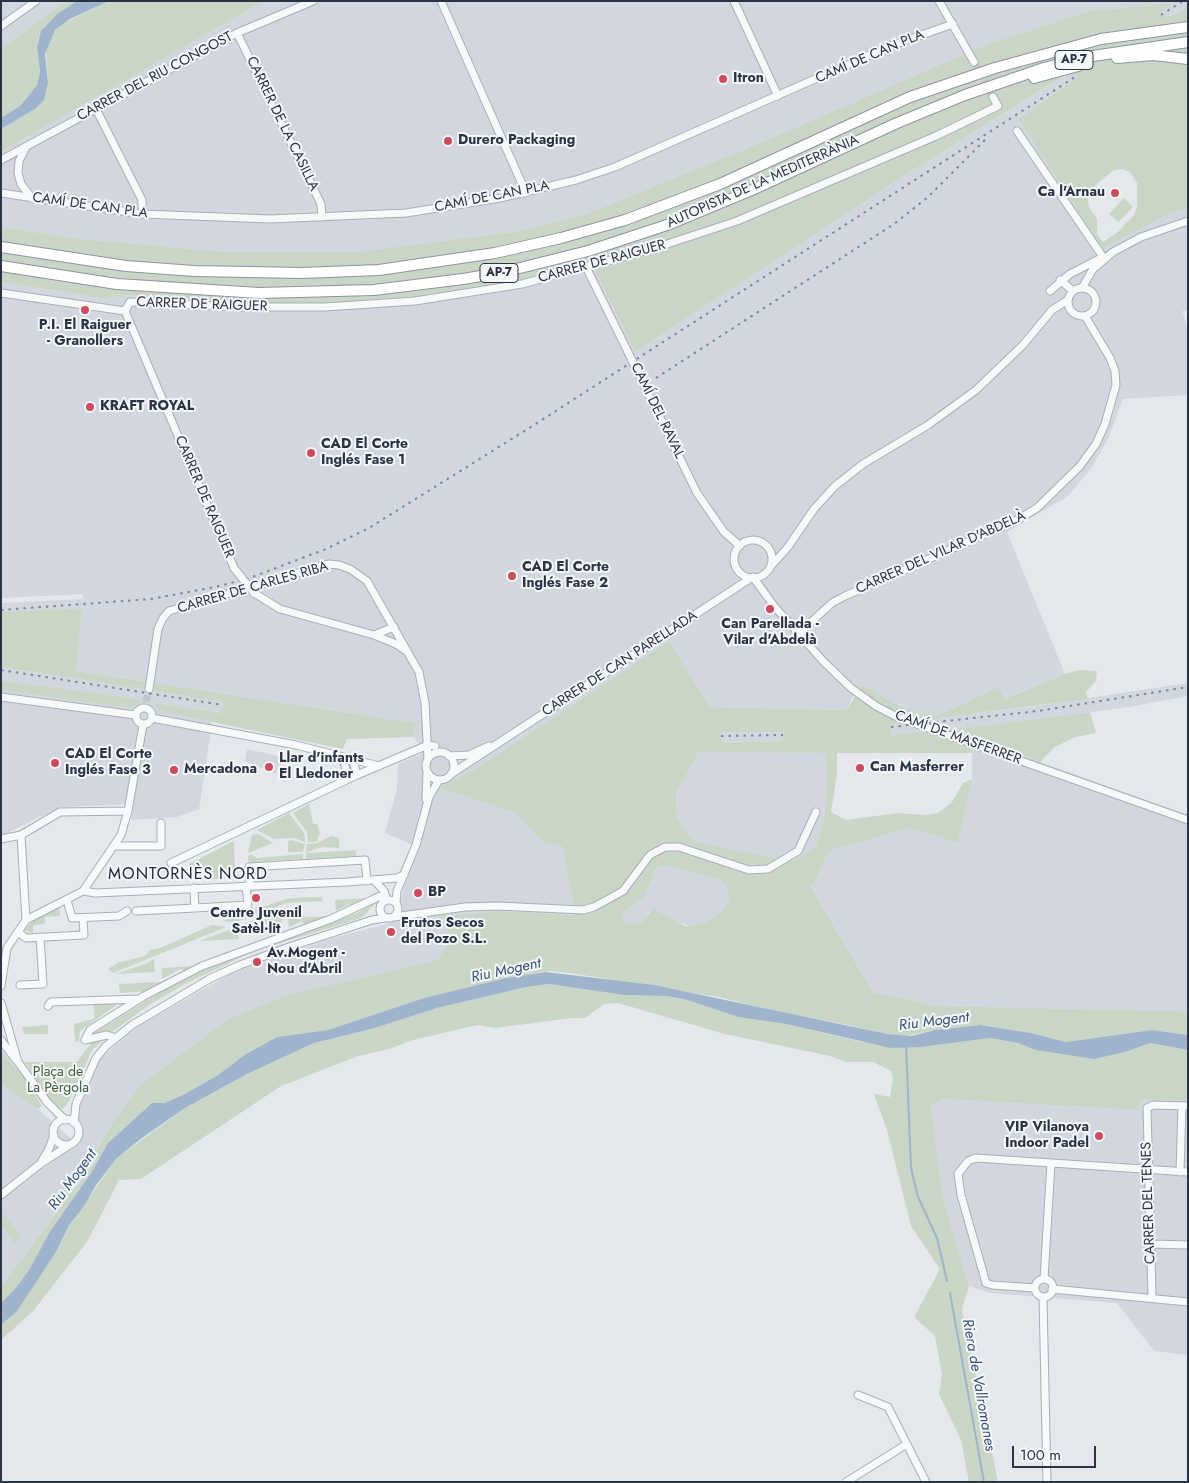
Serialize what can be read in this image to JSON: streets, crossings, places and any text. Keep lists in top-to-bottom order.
{
  "streets": {
    "highway": ["AP-7", "AUTOPISTA DE LA MEDITERRÀNIA"],
    "street": [
      "CAMÍ DE CAN PLA",
      "CARRER DEL RIU CONGOST",
      "CARRER DE LA CASILLA",
      "CARRER DE RAIGUER",
      "CAMÍ DEL RAVAL",
      "CARRER DEL VILAR D'ABDELÀ",
      "CARRER DE CARLES RIBA",
      "CARRER DE CAN PARELLADA",
      "CAMÍ DE MASFERRER",
      "CARRER DEL TENES"
    ]
  },
  "crossings": [
    ["CAMÍ DE CAN PLA", "CARRER DE LA CASILLA"],
    ["CARRER DEL RIU CONGOST", "CARRER DE LA CASILLA"],
    ["CARRER DE RAIGUER", "CAMÍ DEL RAVAL"],
    ["CARRER DE RAIGUER", "CARRER DE CARLES RIBA"],
    ["CAMÍ DEL RAVAL", "CARRER DE CAN PARELLADA"],
    ["CAMÍ DEL RAVAL", "CAMÍ DE MASFERRER"],
    ["CARRER DEL VILAR D'ABDELÀ", "CAMÍ DE MASFERRER"],
    ["CARRER DE CARLES RIBA", "CARRER DE CAN PARELLADA"],
    ["CARRER DE CAN PARELLADA", "CAMÍ DE MASFERRER"]
  ],
  "districts": ["MONTORNÈS NORD"],
  "water": ["Riu Mogent", "Riera de Vallromanes"],
  "parks": ["Plaça de La Pèrgola"],
  "places": [
    "Itron",
    "Durero Packaging",
    "Ca l'Arnau",
    "P.I. El Raiguer - Granollers",
    "KRAFT ROYAL",
    "CAD El Corte Inglés Fase 1",
    "CAD El Corte Inglés Fase 2",
    "Can Parellada - Vilar d'Abdelà",
    "CAD El Corte Inglés Fase 3",
    "Llar d'infants El Lledoner",
    "Can Masferrer",
    "Mercadona",
    "BP",
    "Centre Juvenil Satèl·lit",
    "Frutos Secos del Pozo S.L.",
    "Av.Mogent - Nou d'Abril",
    "VIP Vilanova Indoor Padel"
  ],
  "scale_bar": "100 m"
}
